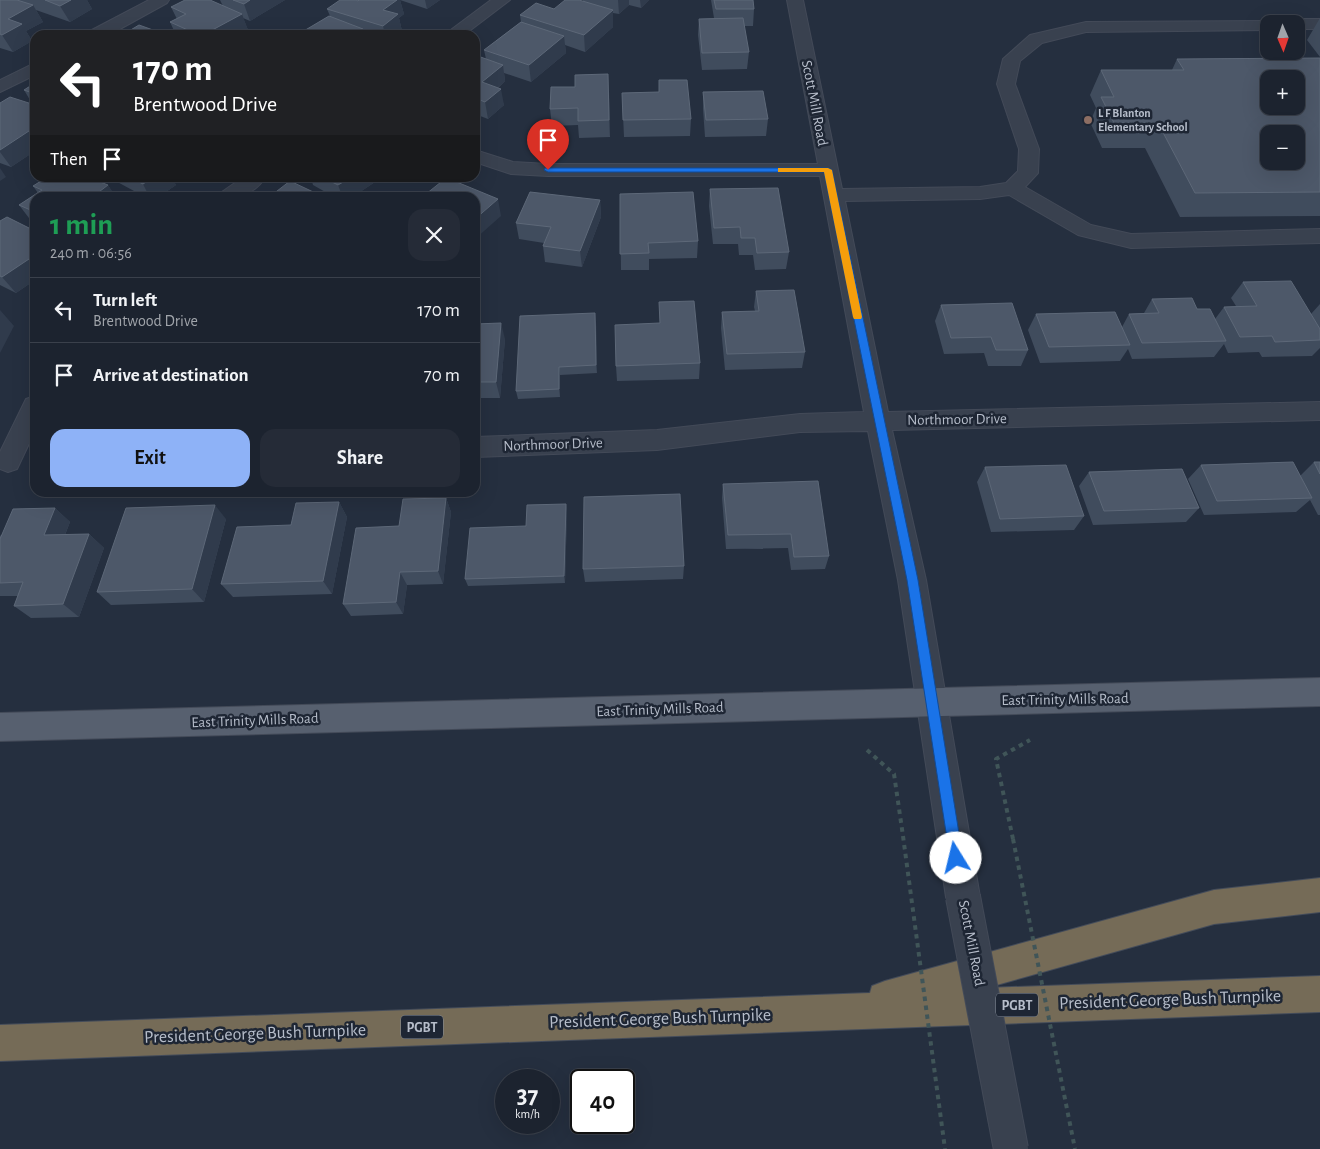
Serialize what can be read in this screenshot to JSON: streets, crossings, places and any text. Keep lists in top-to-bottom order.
{
  "streets": {
    "highway": ["President George Bush Turnpike", "PGBT"],
    "main road": ["East Trinity Mills Road"],
    "street": ["Scott Mill Road", "Northmoor Drive"]
  },
  "crossings": [
    ["Scott Mill Road", "Northmoor Drive"],
    ["Scott Mill Road", "East Trinity Mills Road"]
  ],
  "places": ["L F Blanton Elementary School"],
  "north": "bottom",
  "page": {
    "map_buttons": ["+", "−"],
    "turn": ["170 m", "Brentwood Drive"],
    "then": "Then",
    "heading": ["1 min", "240 m · 06:56"],
    "list": [
      {
        "name": "Turn left",
        "note": "Brentwood Drive",
        "value": "170 m"
      },
      {
        "name": "Arrive at destination",
        "value": "70 m"
      }
    ],
    "buttons": ["Exit", "Share"],
    "speed": "37 km/h",
    "limit": "40"
  }
}
